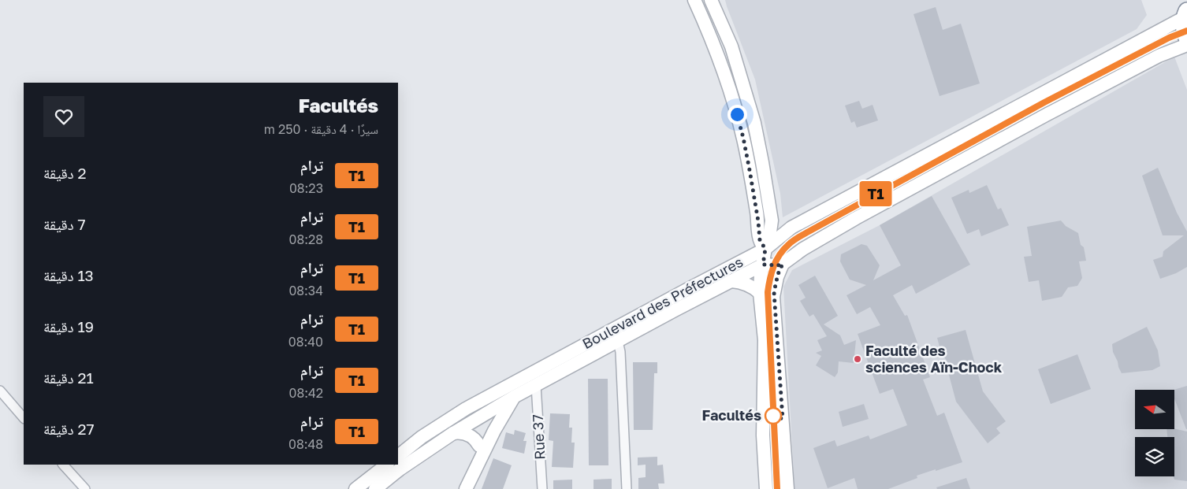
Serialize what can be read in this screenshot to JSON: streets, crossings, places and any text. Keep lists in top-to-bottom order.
{
  "streets": {
    "street": ["Boulevard des Préfectures", "Rue 37"]
  },
  "crossings": [
    ["Boulevard des Préfectures", "Rue 37"]
  ],
  "places": ["Faculté des sciences Aïn-Chock", "Facultés"],
  "lines": ["tram line T1"],
  "north": "left",
  "page": {
    "on_map": "T1",
    "heading": ["Facultés", "سيرًا · 4 دقيقة · 250 m"],
    "list": [
      {
        "mark": "T1",
        "name": "ترام",
        "note": "08:23",
        "value": "2 دقيقة"
      },
      {
        "mark": "T1",
        "name": "ترام",
        "note": "08:28",
        "value": "7 دقيقة"
      },
      {
        "mark": "T1",
        "name": "ترام",
        "note": "08:34",
        "value": "13 دقيقة"
      },
      {
        "mark": "T1",
        "name": "ترام",
        "note": "08:40",
        "value": "19 دقيقة"
      },
      {
        "mark": "T1",
        "name": "ترام",
        "note": "08:42",
        "value": "21 دقيقة"
      },
      {
        "mark": "T1",
        "name": "ترام",
        "note": "08:48",
        "value": "27 دقيقة"
      }
    ]
  }
}
